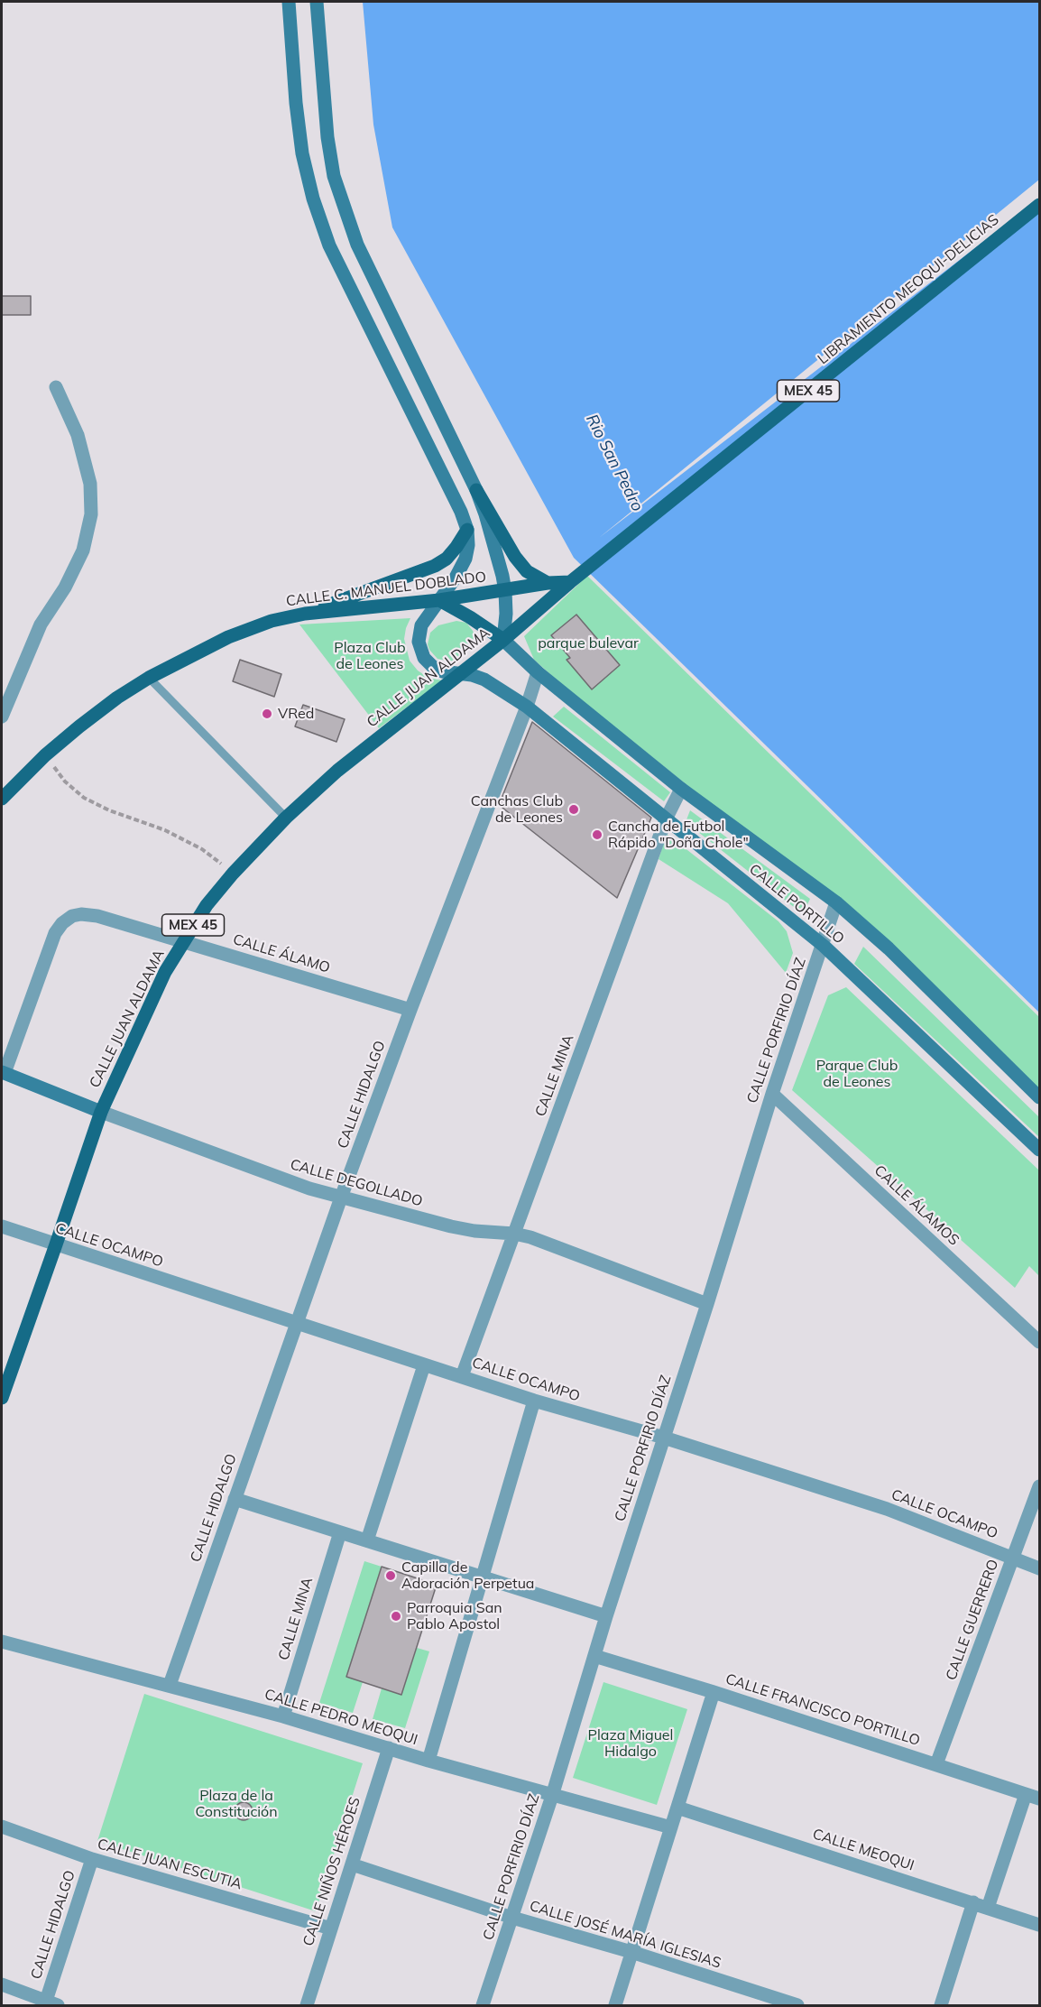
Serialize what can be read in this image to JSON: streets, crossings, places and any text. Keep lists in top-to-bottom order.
{
  "streets": {
    "main road": [
      "LIBRAMIENTO MEOQUI-DELICIAS",
      "MEX 45",
      "CALLE C. MANUEL DOBLADO",
      "CALLE JUAN ALDAMA"
    ],
    "street": [
      "CALLE PORTILLO",
      "CALLE ÁLAMO",
      "CALLE PORFIRIO DÍAZ",
      "CALLE MINA",
      "CALLE HIDALGO",
      "CALLE DEGOLLADO",
      "CALLE ÁLAMOS",
      "CALLE OCAMPO",
      "CALLE GUERRERO",
      "CALLE FRANCISCO PORTILLO",
      "CALLE PEDRO MEOQUI",
      "CALLE MEOQUI",
      "CALLE JUAN ESCUTIA",
      "CALLE NIÑOS HÉROES",
      "CALLE JOSÉ MARÍA IGLESIAS"
    ]
  },
  "crossings": [
    ["LIBRAMIENTO MEOQUI-DELICIAS", "CALLE C. MANUEL DOBLADO"],
    ["LIBRAMIENTO MEOQUI-DELICIAS", "CALLE JUAN ALDAMA"],
    ["CALLE C. MANUEL DOBLADO", "CALLE JUAN ALDAMA"],
    ["CALLE C. MANUEL DOBLADO", "CALLE PORTILLO"],
    ["CALLE JUAN ALDAMA", "CALLE PORTILLO"],
    ["CALLE JUAN ALDAMA", "CALLE ÁLAMO"],
    ["CALLE JUAN ALDAMA", "CALLE DEGOLLADO"],
    ["CALLE JUAN ALDAMA", "CALLE OCAMPO"],
    ["CALLE PORTILLO", "CALLE PORFIRIO DÍAZ"],
    ["CALLE PORTILLO", "CALLE MINA"],
    ["CALLE PORTILLO", "CALLE HIDALGO"],
    ["CALLE ÁLAMO", "CALLE HIDALGO"],
    ["CALLE ÁLAMO", "CALLE DEGOLLADO"],
    ["CALLE PORFIRIO DÍAZ", "CALLE DEGOLLADO"],
    ["CALLE PORFIRIO DÍAZ", "CALLE ÁLAMOS"],
    ["CALLE PORFIRIO DÍAZ", "CALLE OCAMPO"],
    ["CALLE PORFIRIO DÍAZ", "CALLE FRANCISCO PORTILLO"],
    ["CALLE PORFIRIO DÍAZ", "CALLE PEDRO MEOQUI"],
    ["CALLE PORFIRIO DÍAZ", "CALLE JOSÉ MARÍA IGLESIAS"],
    ["CALLE MINA", "CALLE DEGOLLADO"],
    ["CALLE MINA", "CALLE OCAMPO"],
    ["CALLE MINA", "CALLE PEDRO MEOQUI"],
    ["CALLE HIDALGO", "CALLE DEGOLLADO"],
    ["CALLE HIDALGO", "CALLE OCAMPO"],
    ["CALLE HIDALGO", "CALLE PEDRO MEOQUI"],
    ["CALLE HIDALGO", "CALLE JUAN ESCUTIA"],
    ["CALLE OCAMPO", "CALLE GUERRERO"],
    ["CALLE GUERRERO", "CALLE FRANCISCO PORTILLO"],
    ["CALLE PEDRO MEOQUI", "CALLE NIÑOS HÉROES"],
    ["CALLE JUAN ESCUTIA", "CALLE NIÑOS HÉROES"],
    ["CALLE NIÑOS HÉROES", "CALLE JOSÉ MARÍA IGLESIAS"]
  ],
  "water": ["Rio San Pedro"],
  "parks": [
    "parque bulevar",
    "Plaza Club de Leones",
    "Parque Club de Leones",
    "Plaza Miguel Hidalgo",
    "Plaza de la Constitución"
  ],
  "places": [
    "VRed",
    "Canchas Club de Leones",
    "Cancha de Futbol Rápido \"Doña Chole\"",
    "Capilla de Adoración Perpetua",
    "Parroquia San Pablo Apostol"
  ]
}
